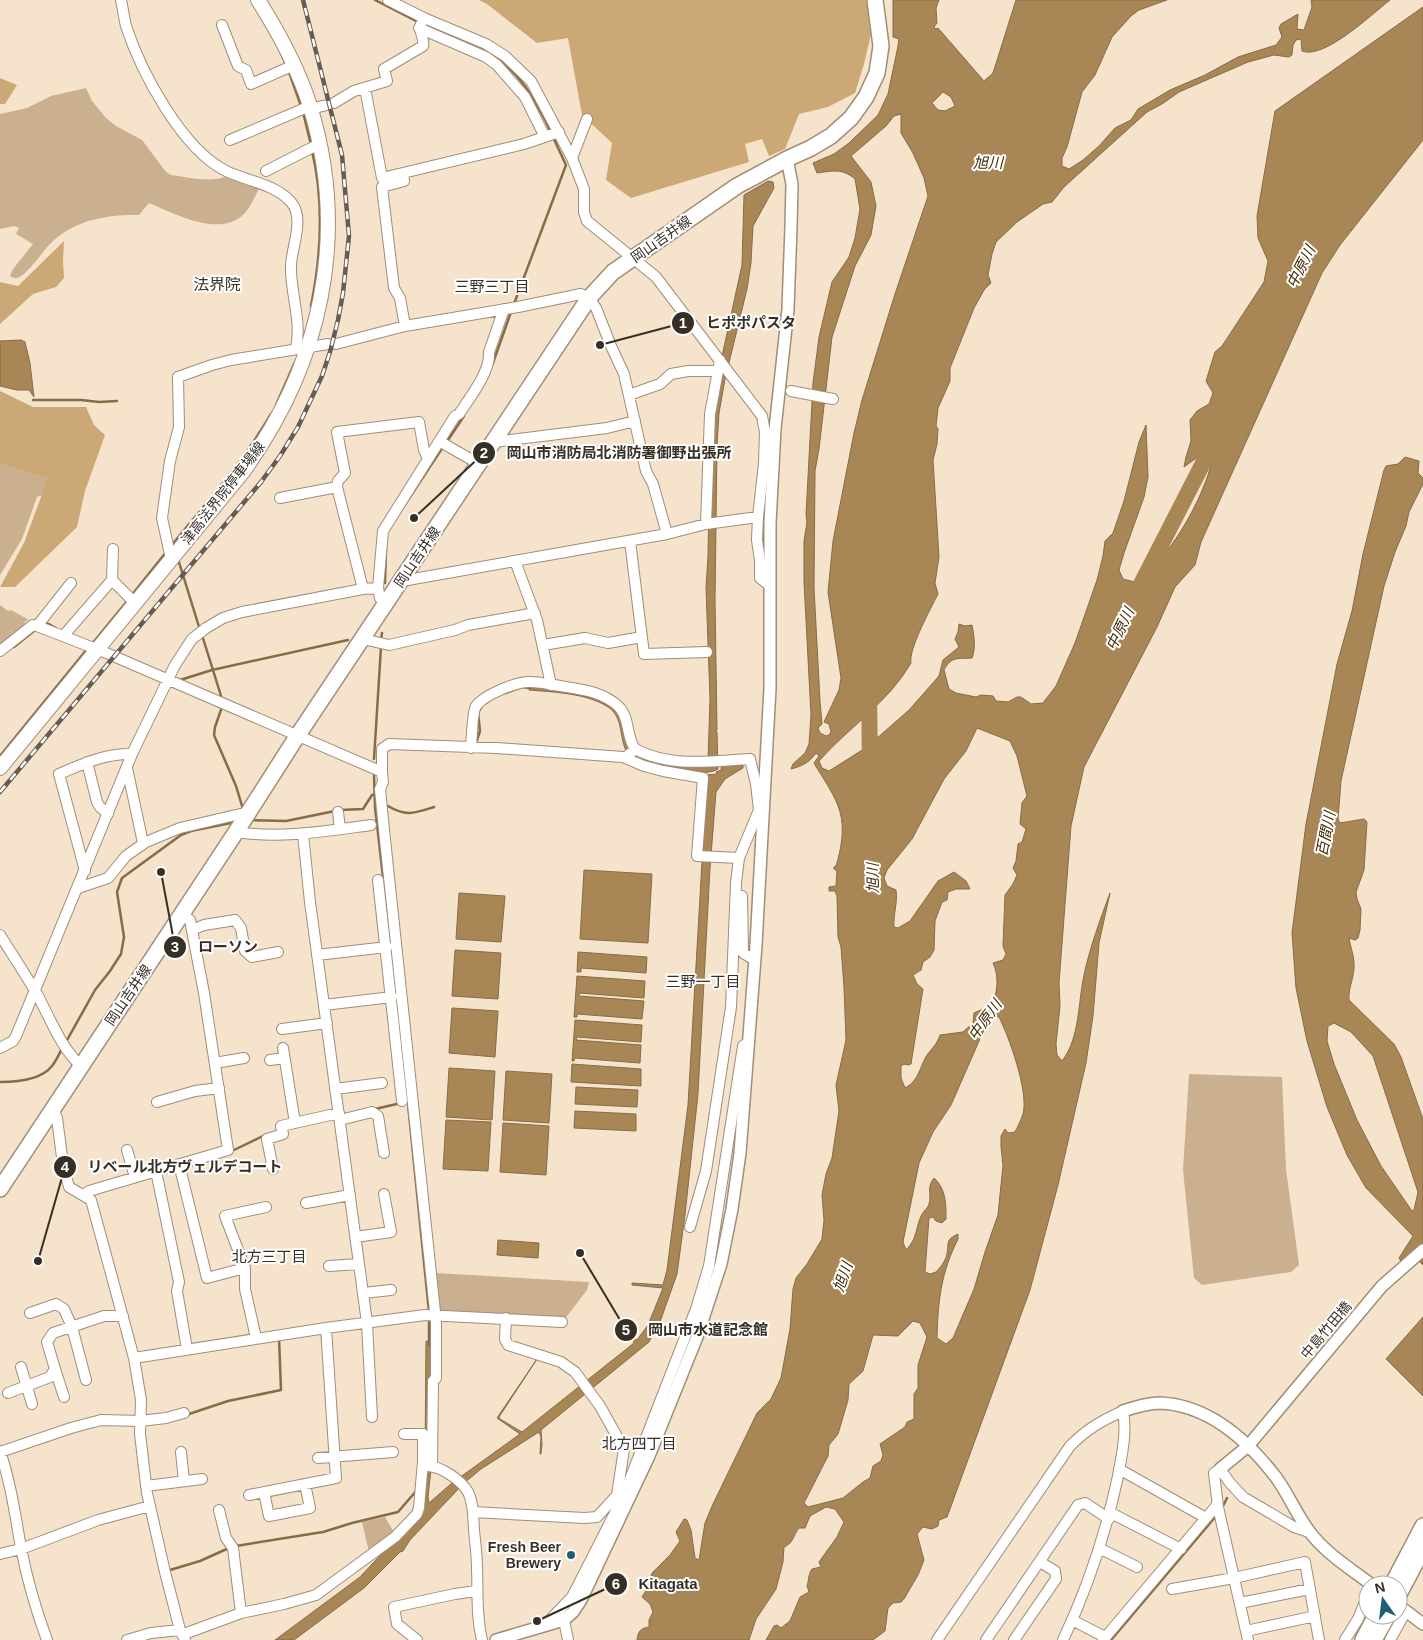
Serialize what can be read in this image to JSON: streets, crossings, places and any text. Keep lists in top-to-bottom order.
{
  "streets": {
    "main road": ["岡山吉井線", "津高法界院停車場線"],
    "street": ["中島竹田橋"]
  },
  "districts": [
    "法界院",
    "三野三丁目",
    "三野一丁目",
    "北方三丁目",
    "北方四丁目"
  ],
  "water": ["旭川", "中原川", "百間川"],
  "places": [
    "ヒポポパスタ",
    "岡山市消防局北消防署御野出張所",
    "ローソン",
    "岡山市水道記念館",
    "リベール北方ヴェルデコート",
    "Fresh Beer Brewery",
    "Kitagata"
  ],
  "north": "top"
}
